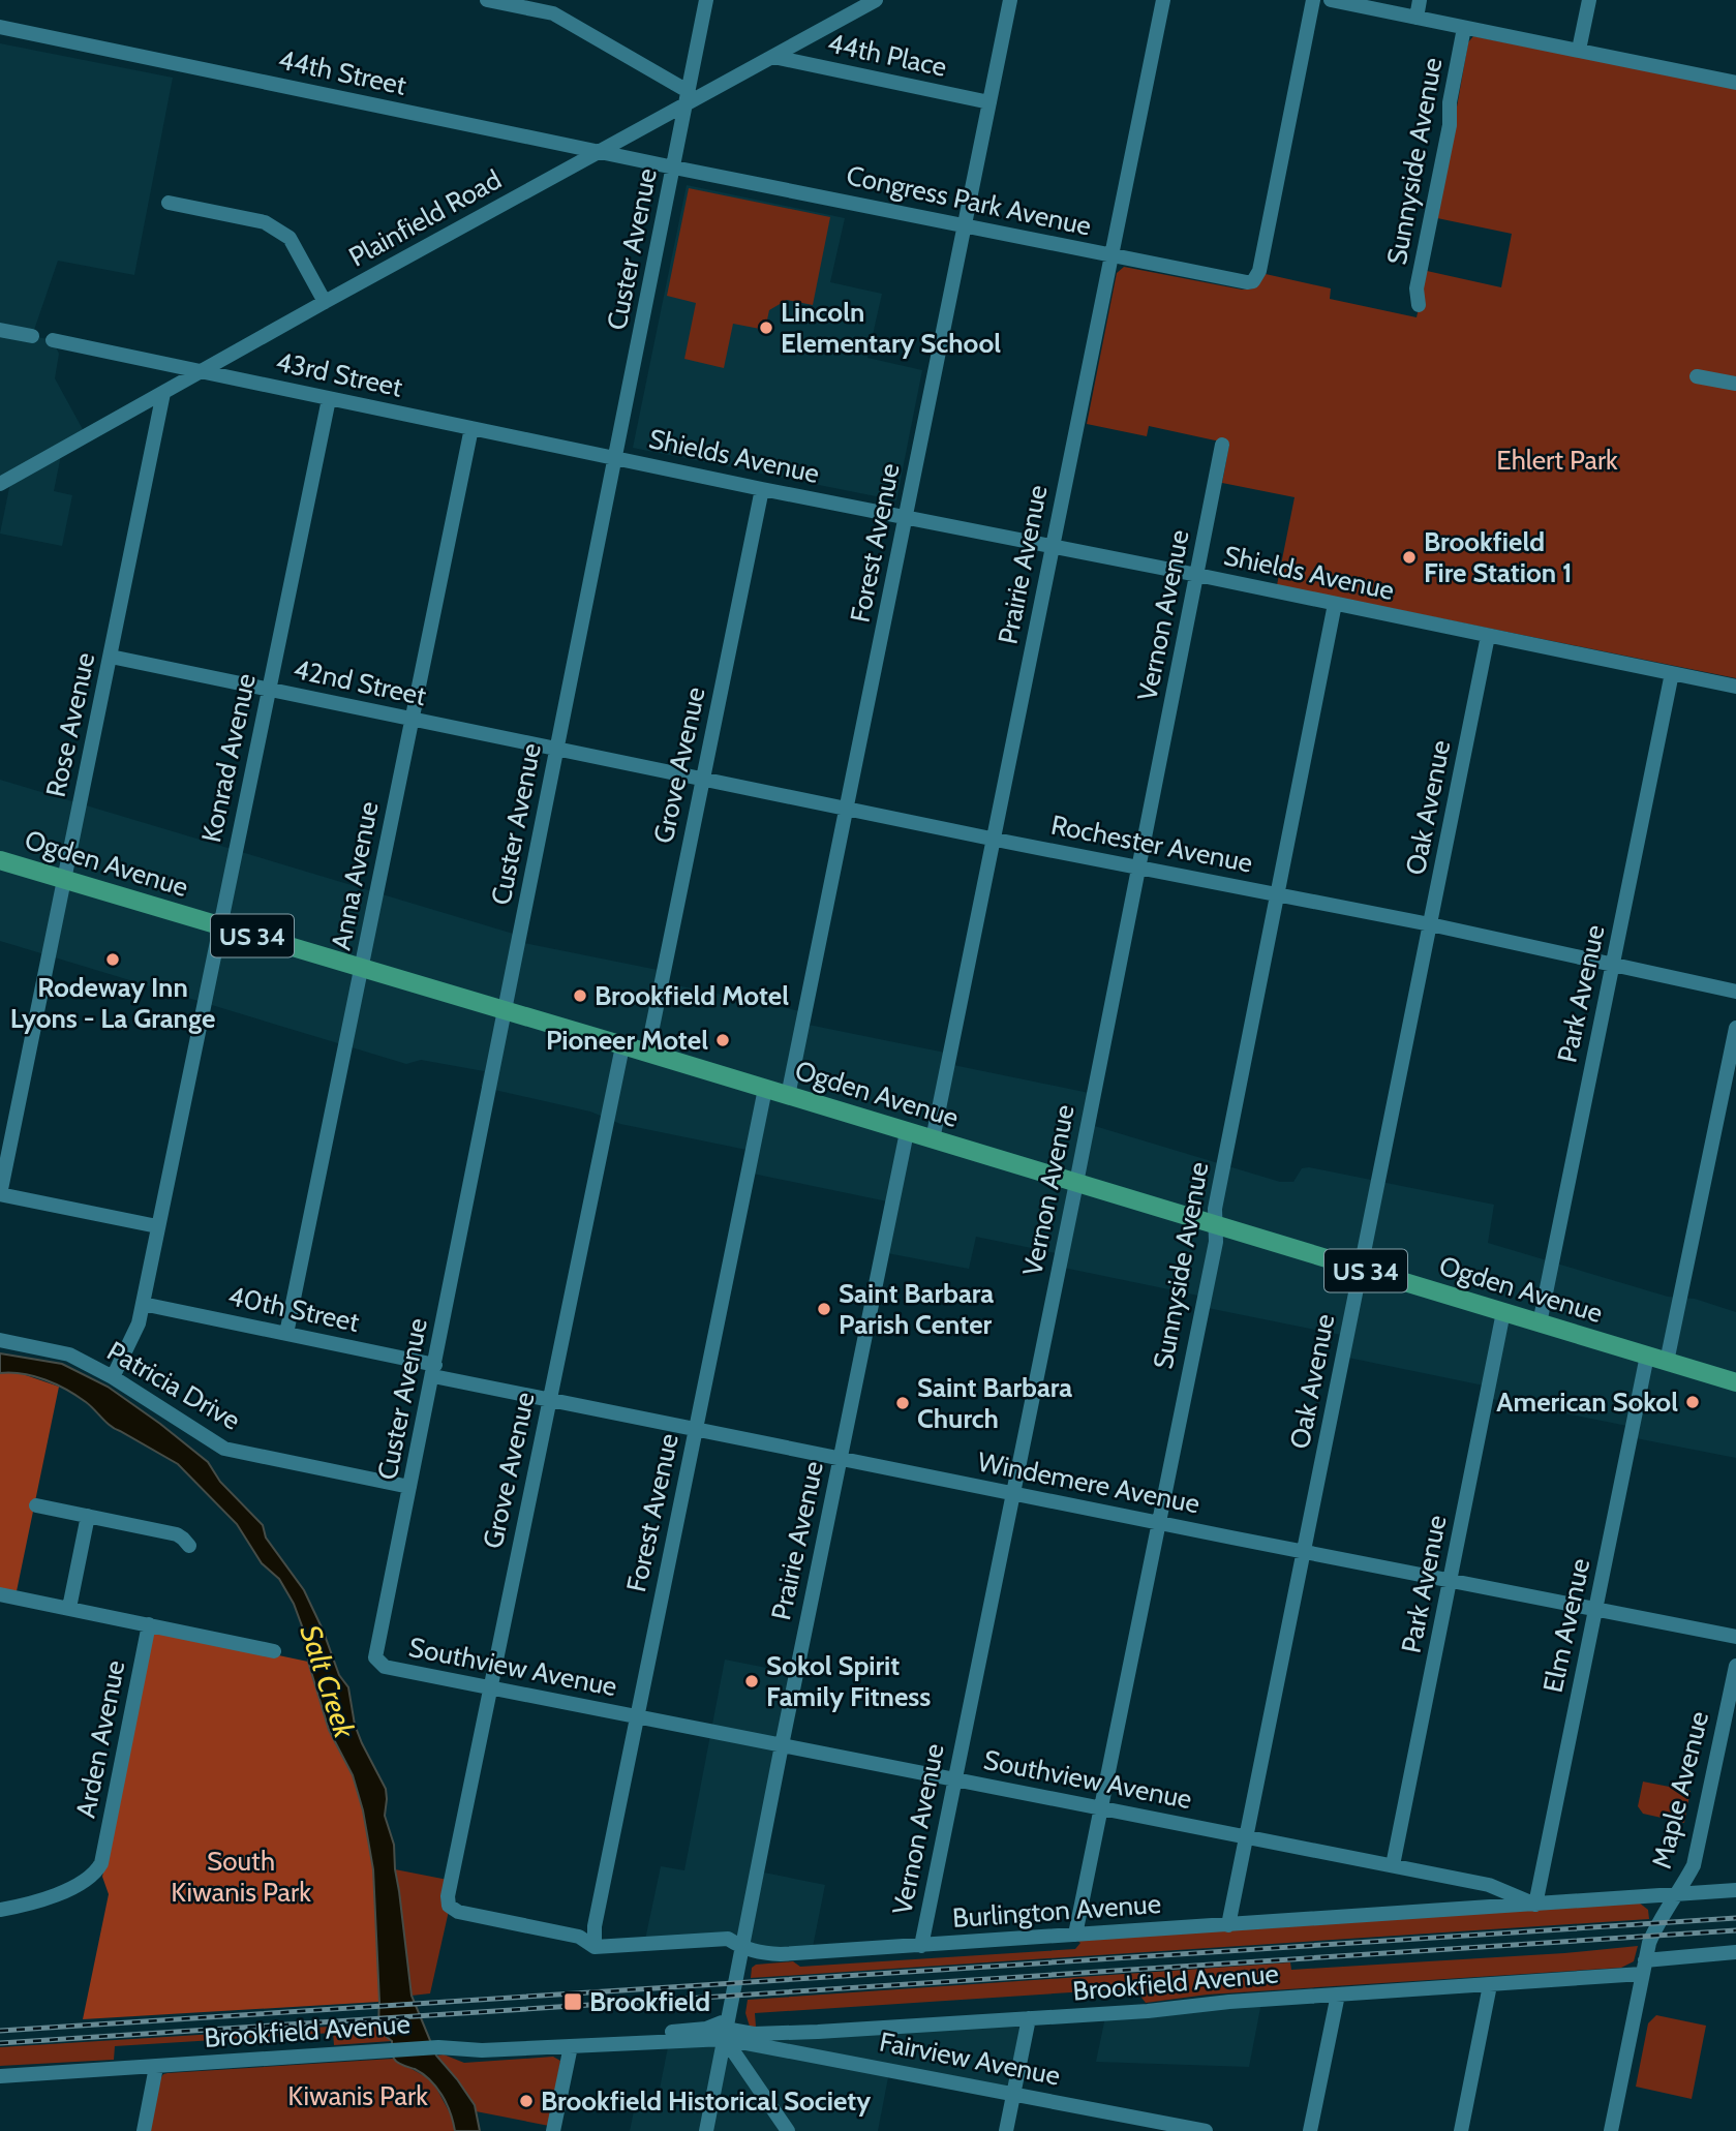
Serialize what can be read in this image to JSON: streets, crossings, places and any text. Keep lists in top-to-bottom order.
{
  "streets": {
    "main road": ["Ogden Avenue", "US 34"],
    "street": [
      "44th Place",
      "44th Street",
      "Sunnyside Avenue",
      "Congress Park Avenue",
      "Plainfield Road",
      "Custer Avenue",
      "43rd Street",
      "Shields Avenue",
      "Forest Avenue",
      "Prairie Avenue",
      "Vernon Avenue",
      "42nd Street",
      "Rose Avenue",
      "Konrad Avenue",
      "Grove Avenue",
      "Oak Avenue",
      "Rochester Avenue",
      "Anna Avenue",
      "Park Avenue",
      "40th Street",
      "Patricia Drive",
      "Windemere Avenue",
      "Elm Avenue",
      "Southview Avenue",
      "Arden Avenue",
      "Maple Avenue",
      "Burlington Avenue",
      "Brookfield Avenue",
      "Fairview Avenue"
    ]
  },
  "crossings": [
    ["44th Place", "Plainfield Road"],
    ["44th Place", "Forest Avenue"],
    ["44th Street", "Congress Park Avenue"],
    ["44th Street", "Plainfield Road"],
    ["44th Street", "Custer Avenue"],
    ["Sunnyside Avenue", "Shields Avenue"],
    ["Sunnyside Avenue", "Rochester Avenue"],
    ["Sunnyside Avenue", "Ogden Avenue"],
    ["Sunnyside Avenue", "Windemere Avenue"],
    ["Sunnyside Avenue", "Southview Avenue"],
    ["Sunnyside Avenue", "Burlington Avenue"],
    ["Congress Park Avenue", "Custer Avenue"],
    ["Congress Park Avenue", "Forest Avenue"],
    ["Congress Park Avenue", "Prairie Avenue"],
    ["Plainfield Road", "Custer Avenue"],
    ["Plainfield Road", "43rd Street"],
    ["Plainfield Road", "Rose Avenue"],
    ["Custer Avenue", "43rd Street"],
    ["Custer Avenue", "Shields Avenue"],
    ["Custer Avenue", "42nd Street"],
    ["Custer Avenue", "Rochester Avenue"],
    ["Custer Avenue", "Ogden Avenue"],
    ["Custer Avenue", "40th Street"],
    ["Custer Avenue", "Patricia Drive"],
    ["Custer Avenue", "Windemere Avenue"],
    ["Custer Avenue", "Southview Avenue"],
    ["43rd Street", "Shields Avenue"],
    ["43rd Street", "Konrad Avenue"],
    ["43rd Street", "Anna Avenue"],
    ["Shields Avenue", "Forest Avenue"],
    ["Shields Avenue", "Prairie Avenue"],
    ["Shields Avenue", "Vernon Avenue"],
    ["Shields Avenue", "Grove Avenue"],
    ["Shields Avenue", "Oak Avenue"],
    ["Shields Avenue", "Park Avenue"],
    ["Forest Avenue", "Rochester Avenue"],
    ["Forest Avenue", "Ogden Avenue"],
    ["Forest Avenue", "Windemere Avenue"],
    ["Forest Avenue", "Southview Avenue"],
    ["Forest Avenue", "Burlington Avenue"],
    ["Prairie Avenue", "Rochester Avenue"],
    ["Prairie Avenue", "Ogden Avenue"],
    ["Prairie Avenue", "Windemere Avenue"],
    ["Prairie Avenue", "Southview Avenue"],
    ["Prairie Avenue", "Burlington Avenue"],
    ["Prairie Avenue", "Brookfield Avenue"],
    ["Prairie Avenue", "Fairview Avenue"],
    ["Vernon Avenue", "Rochester Avenue"],
    ["Vernon Avenue", "Ogden Avenue"],
    ["Vernon Avenue", "Windemere Avenue"],
    ["Vernon Avenue", "Southview Avenue"],
    ["Vernon Avenue", "Burlington Avenue"],
    ["42nd Street", "Rose Avenue"],
    ["42nd Street", "Konrad Avenue"],
    ["42nd Street", "Rochester Avenue"],
    ["42nd Street", "Anna Avenue"],
    ["Rose Avenue", "Ogden Avenue"],
    ["Konrad Avenue", "Ogden Avenue"],
    ["Konrad Avenue", "40th Street"],
    ["Konrad Avenue", "Patricia Drive"],
    ["Grove Avenue", "Rochester Avenue"],
    ["Grove Avenue", "Ogden Avenue"],
    ["Grove Avenue", "Windemere Avenue"],
    ["Grove Avenue", "Southview Avenue"],
    ["Grove Avenue", "Burlington Avenue"],
    ["Oak Avenue", "Rochester Avenue"],
    ["Oak Avenue", "Ogden Avenue"],
    ["Oak Avenue", "Windemere Avenue"],
    ["Oak Avenue", "Southview Avenue"],
    ["Oak Avenue", "Burlington Avenue"],
    ["Rochester Avenue", "Park Avenue"],
    ["Ogden Avenue", "Anna Avenue"],
    ["Ogden Avenue", "Park Avenue"],
    ["Ogden Avenue", "Elm Avenue"],
    ["Anna Avenue", "40th Street"],
    ["Park Avenue", "Windemere Avenue"],
    ["Park Avenue", "Southview Avenue"],
    ["40th Street", "Windemere Avenue"],
    ["Windemere Avenue", "Elm Avenue"],
    ["Elm Avenue", "Southview Avenue"],
    ["Elm Avenue", "Burlington Avenue"],
    ["Southview Avenue", "Burlington Avenue"],
    ["Maple Avenue", "Burlington Avenue"],
    ["Maple Avenue", "Brookfield Avenue"],
    ["Brookfield Avenue", "Fairview Avenue"]
  ],
  "water": ["Salt Creek"],
  "parks": ["Ehlert Park", "South Kiwanis Park", "Kiwanis Park"],
  "places": {
    "other": [
      "Lincoln Elementary School",
      "Brookfield Fire Station 1",
      "Rodeway Inn Lyons - La Grange",
      "Brookfield Motel",
      "Pioneer Motel",
      "Saint Barbara Parish Center",
      "American Sokol",
      "Saint Barbara Church",
      "Sokol Spirit Family Fitness",
      "Brookfield Historical Society"
    ],
    "transit": ["Brookfield"]
  }
}
